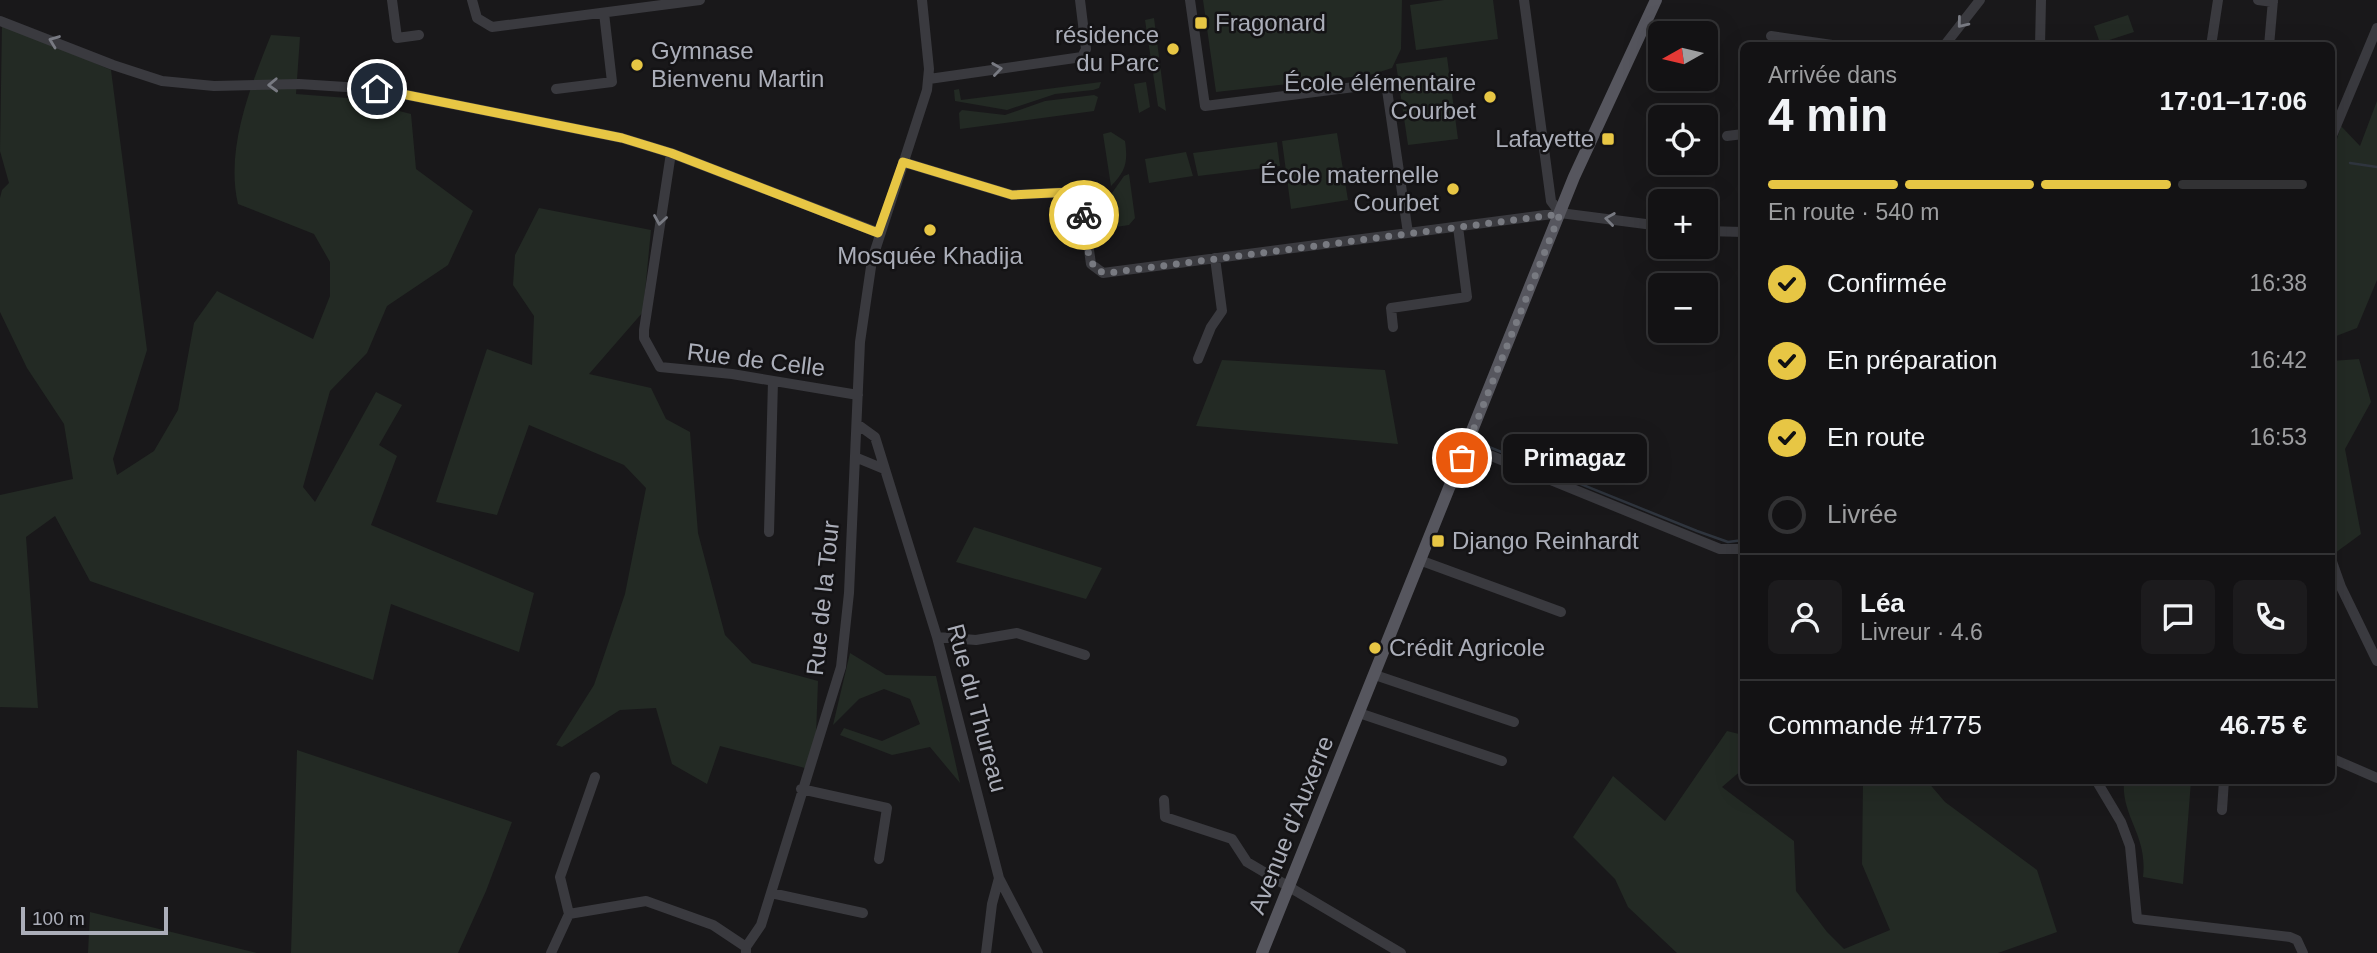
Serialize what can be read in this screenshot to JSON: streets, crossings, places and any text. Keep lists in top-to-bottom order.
{
  "streets": {
    "main road": ["Avenue d'Auxerre"],
    "street": ["Rue de Celle", "Rue de la Tour", "Rue du Thureau"]
  },
  "crossings": [
    ["Rue de Celle", "Rue de la Tour"],
    ["Rue de la Tour", "Rue du Thureau"]
  ],
  "places": {
    "transit": ["Fragonard", "Lafayette", "Django Reinhardt"],
    "other": [
      "résidence du Parc",
      "Gymnase Bienvenu Martin",
      "École élémentaire Courbet",
      "École maternelle Courbet",
      "Mosquée Khadija",
      "Primagaz",
      "Crédit Agricole"
    ]
  },
  "scale_bar": "100 m",
  "north": "left",
  "page": {
    "map_buttons": ["+", "−"],
    "heading": ["4 min", "Arrivée dans", "17:01–17:06"],
    "panel": [
      "Léa",
      "Livreur · 4.6",
      "Commande #1775",
      "46.75 €"
    ],
    "bar": "En route · 540 m",
    "list": [
      ["Confirmée", "16:38"],
      ["En préparation", "16:42"],
      ["En route", "16:53"],
      "Livrée"
    ],
    "bubble": "Primagaz",
    "scale": "100 m"
  }
}
